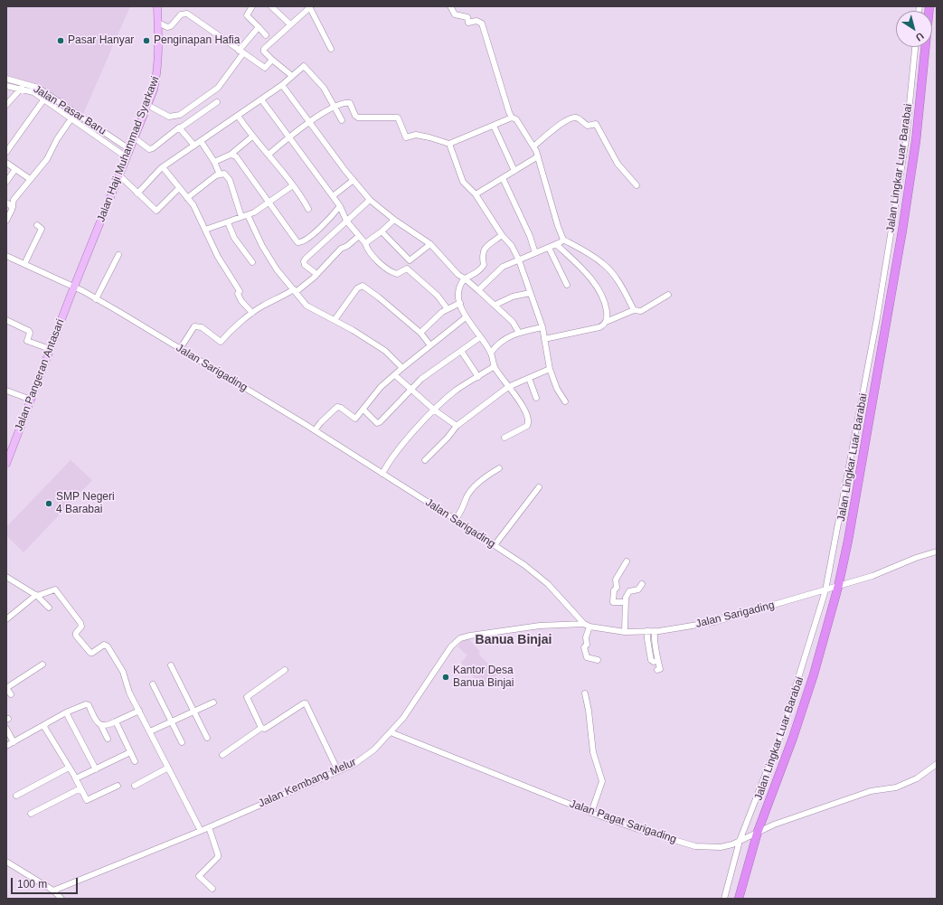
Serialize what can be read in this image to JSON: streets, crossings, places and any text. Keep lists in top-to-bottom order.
{
  "streets": {
    "highway": ["Jalan Lingkar Luar Barabai"],
    "main road": ["Jalan Haji Muhammad Syarkawi", "Jalan Pangeran Antasari"],
    "street": [
      "Jalan Pasar Baru",
      "Jalan Sarigading",
      "Jalan Kembang Melur",
      "Jalan Pagat Sarigading"
    ]
  },
  "crossings": [
    ["Jalan Pasar Baru", "Jalan Haji Muhammad Syarkawi"],
    ["Jalan Haji Muhammad Syarkawi", "Jalan Sarigading"],
    ["Jalan Haji Muhammad Syarkawi", "Jalan Pangeran Antasari"],
    ["Jalan Lingkar Luar Barabai", "Jalan Sarigading"],
    ["Jalan Lingkar Luar Barabai", "Jalan Pagat Sarigading"],
    ["Jalan Sarigading", "Jalan Pangeran Antasari"],
    ["Jalan Sarigading", "Jalan Kembang Melur"],
    ["Jalan Kembang Melur", "Jalan Pagat Sarigading"]
  ],
  "districts": ["Banua Binjai"],
  "places": [
    "Pasar Hanyar",
    "Penginapan Hafia",
    "SMP Negeri 4 Barabai",
    "Kantor Desa Banua Binjai"
  ],
  "scale_bar": "100 m",
  "north": "bottom right"
}
